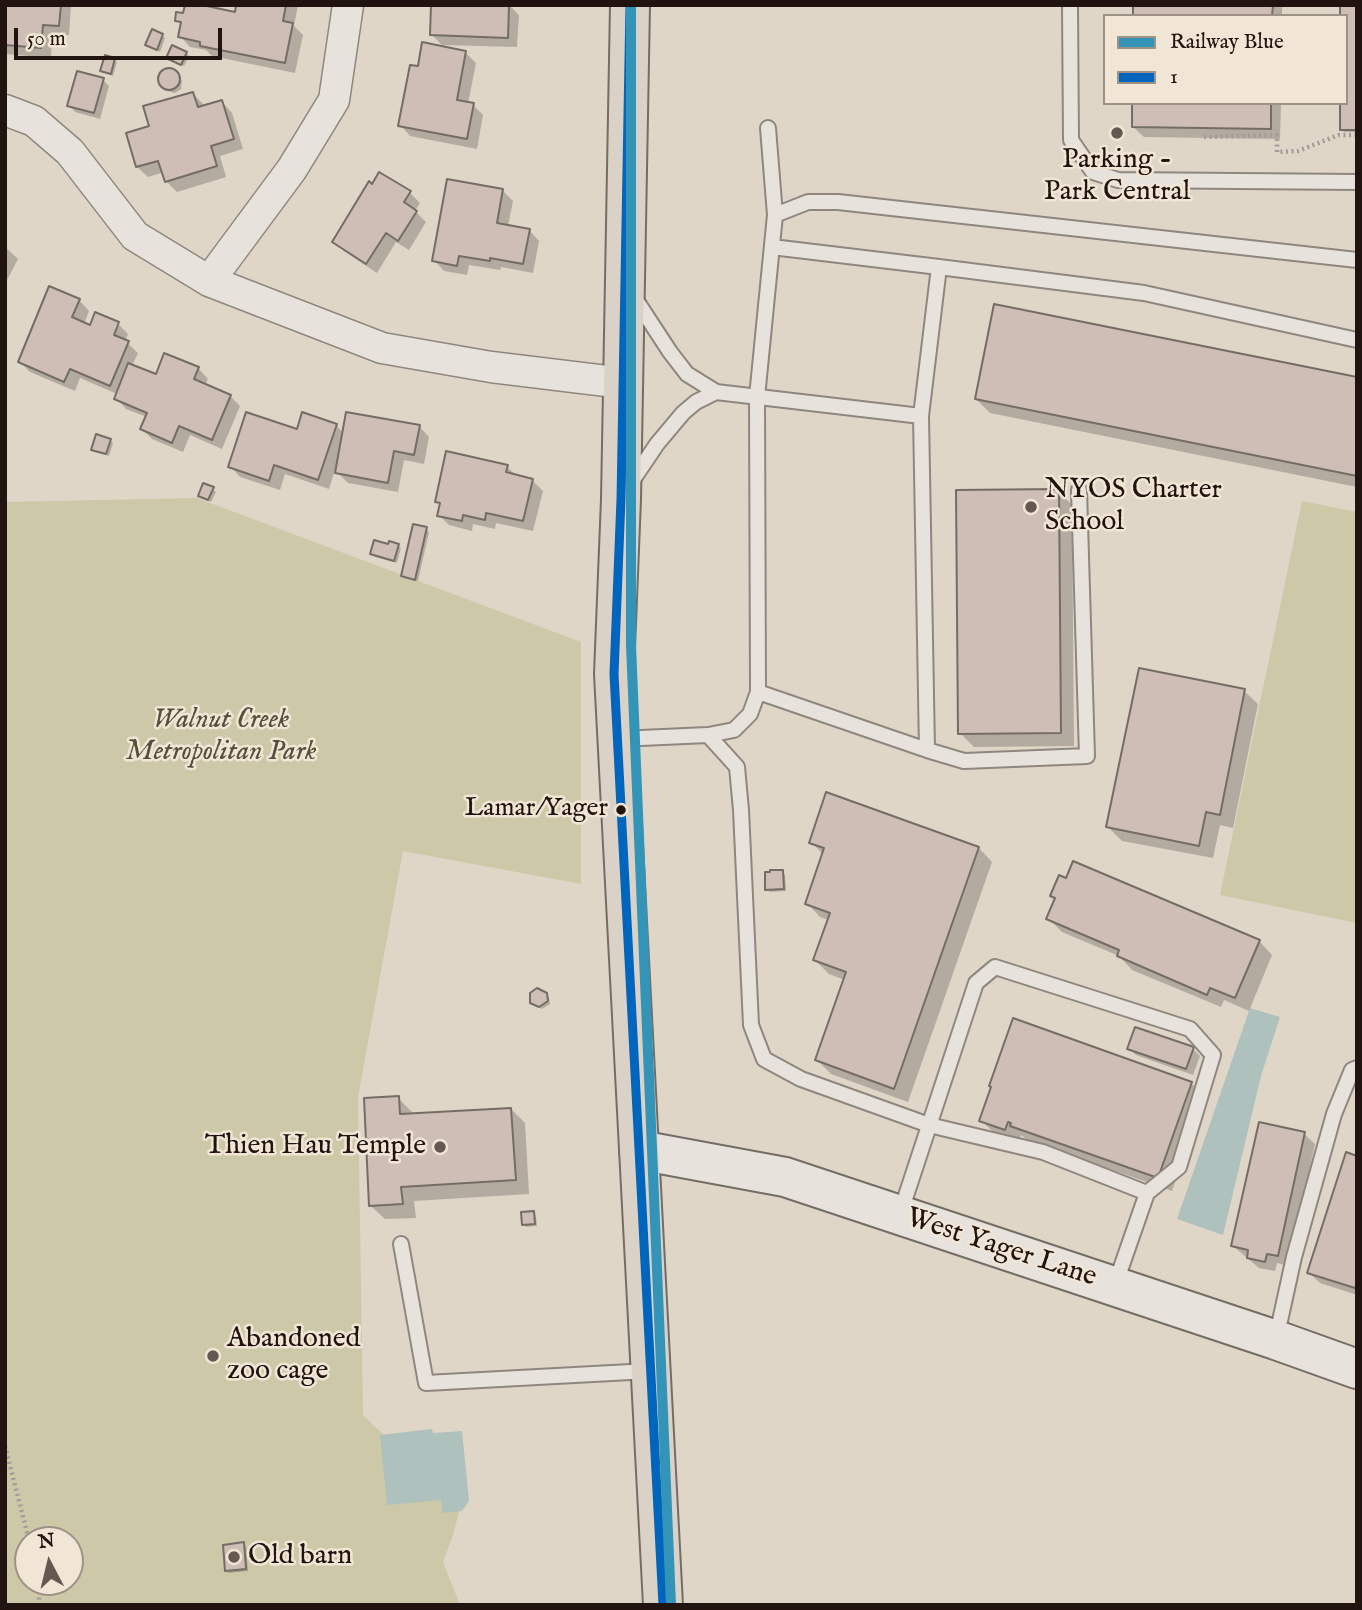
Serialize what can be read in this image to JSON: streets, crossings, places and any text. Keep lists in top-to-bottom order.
{
  "streets": {
    "main road": ["West Yager Lane"]
  },
  "parks": ["Walnut Creek Metropolitan Park"],
  "places": [
    "Parking - Park Central",
    "NYOS Charter School",
    "Lamar/Yager",
    "Thien Hau Temple",
    "Abandoned zoo cage",
    "Old barn"
  ],
  "lines": ["rail line Blue", "transit line 1"],
  "legend": ["Railway Blue", "1"],
  "scale_bar": "50 m",
  "north": "top"
}
